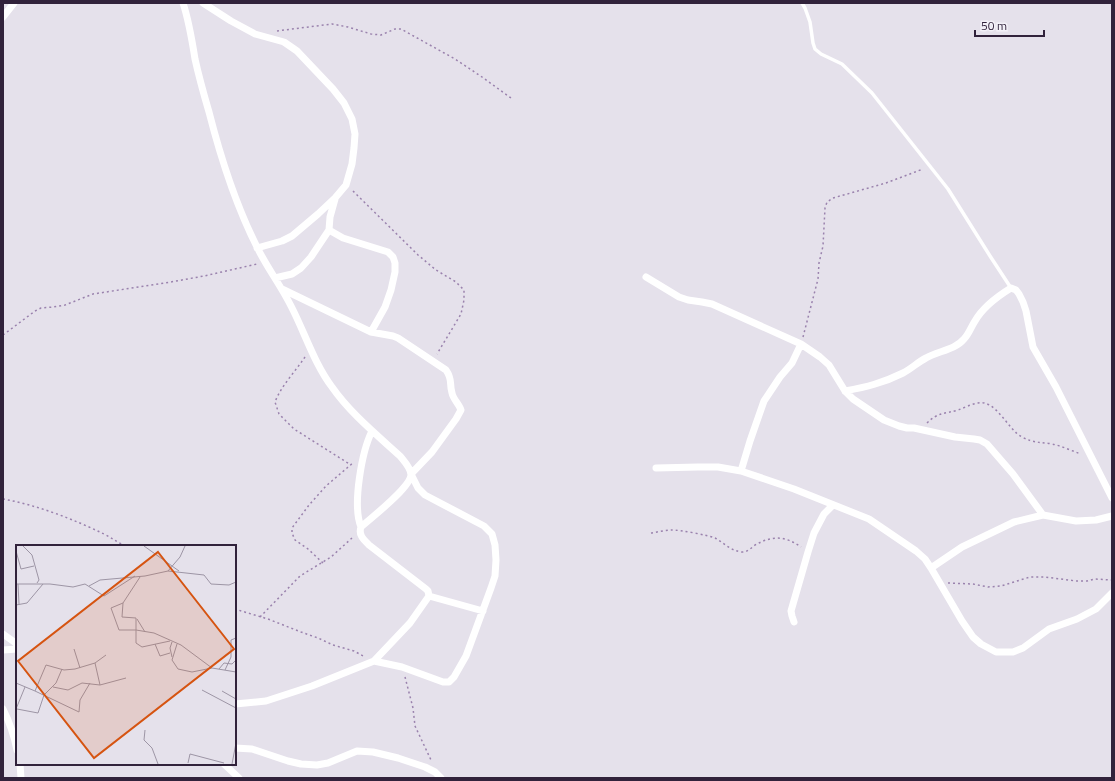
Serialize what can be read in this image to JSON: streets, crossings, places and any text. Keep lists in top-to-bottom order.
{
  "scale_bar": "50 m"
}
